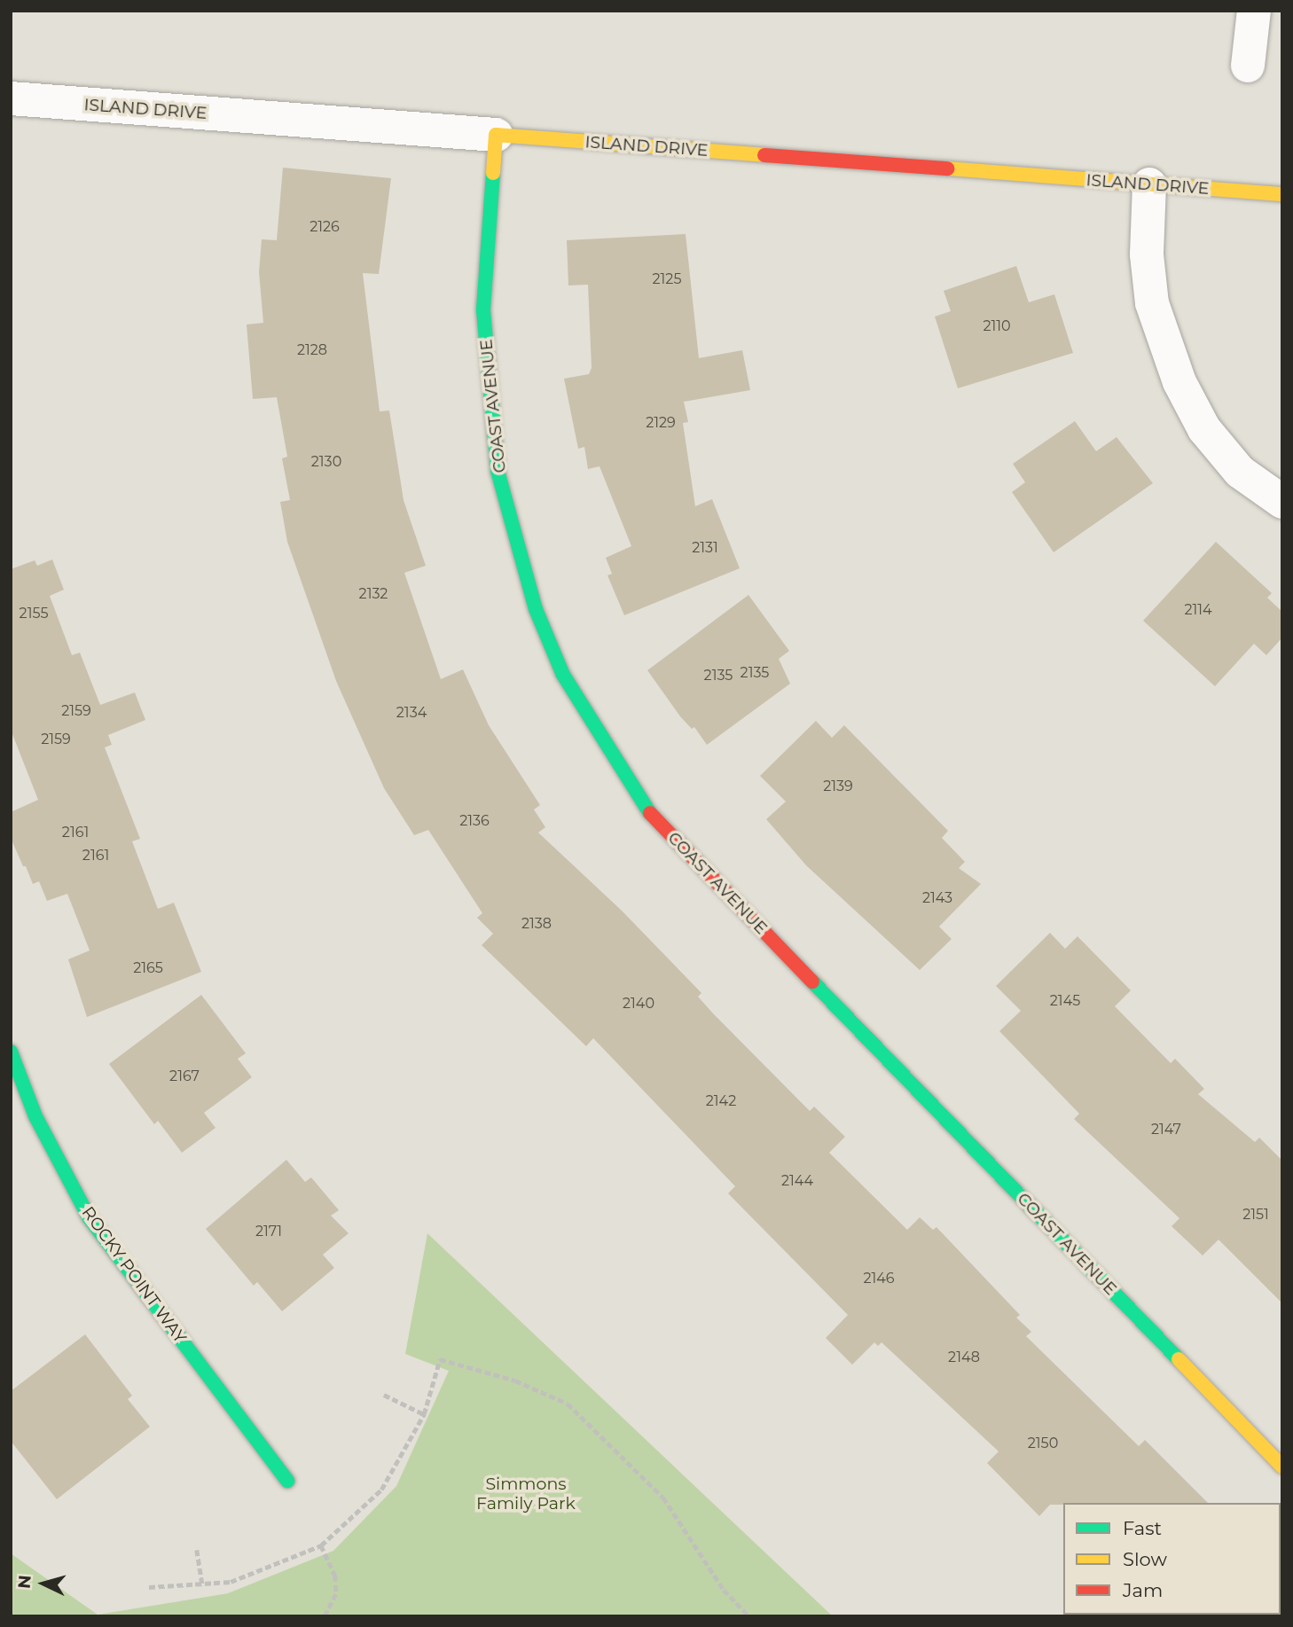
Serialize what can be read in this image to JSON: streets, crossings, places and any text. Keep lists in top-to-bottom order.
{
  "streets": {
    "street": ["ISLAND DRIVE", "COAST AVENUE", "ROCKY POINT WAY"]
  },
  "crossings": [
    ["ISLAND DRIVE", "COAST AVENUE"]
  ],
  "parks": ["Simmons Family Park"],
  "house_numbers": [
    "2126",
    "2125",
    "2110",
    "2128",
    "2129",
    "2130",
    "2131",
    "2132",
    "2114",
    "2155",
    "2135",
    "2135",
    "2159",
    "2134",
    "2159",
    "2139",
    "2136",
    "2161",
    "2161",
    "2143",
    "2138",
    "2165",
    "2145",
    "2140",
    "2167",
    "2142",
    "2147",
    "2144",
    "2151",
    "2171",
    "2146",
    "2148",
    "2150"
  ],
  "legend": ["Fast", "Slow", "Jam"],
  "north": "left"
}
